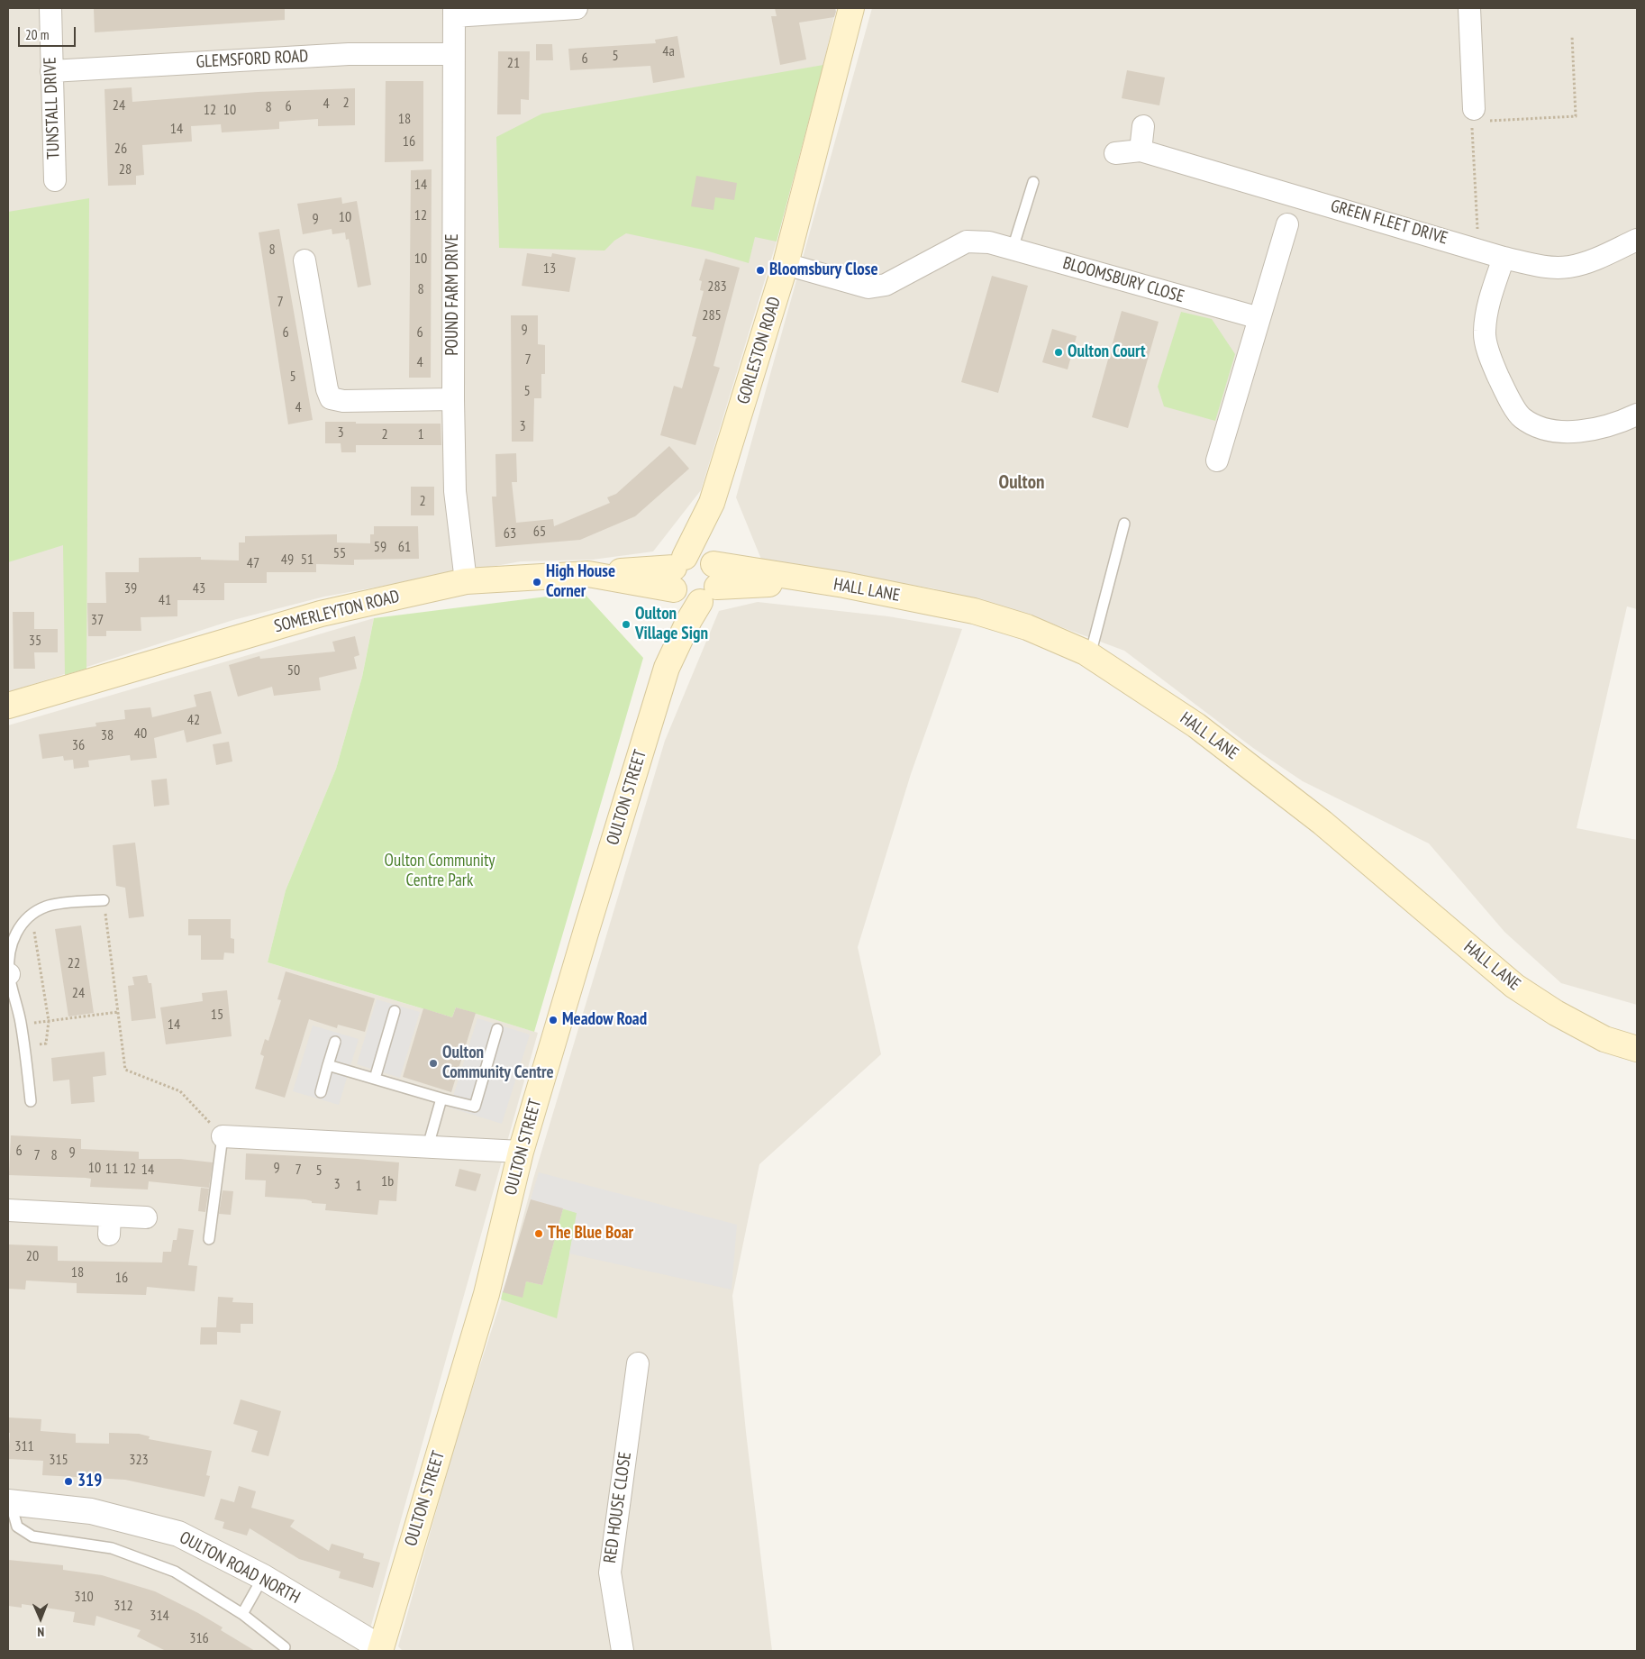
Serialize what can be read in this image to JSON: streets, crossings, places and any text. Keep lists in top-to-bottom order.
{
  "streets": {
    "main road": [
      "GORLESTON ROAD",
      "HALL LANE",
      "SOMERLEYTON ROAD",
      "OULTON STREET"
    ],
    "street": [
      "GLEMSFORD ROAD",
      "TUNSTALL DRIVE",
      "GREEN FLEET DRIVE",
      "BLOOMSBURY CLOSE",
      "POUND FARM DRIVE",
      "RED HOUSE CLOSE",
      "OULTON ROAD NORTH"
    ]
  },
  "crossings": [
    ["GLEMSFORD ROAD", "TUNSTALL DRIVE"],
    ["GLEMSFORD ROAD", "POUND FARM DRIVE"],
    ["BLOOMSBURY CLOSE", "GORLESTON ROAD"],
    ["POUND FARM DRIVE", "SOMERLEYTON ROAD"],
    ["GORLESTON ROAD", "HALL LANE"],
    ["GORLESTON ROAD", "SOMERLEYTON ROAD"],
    ["GORLESTON ROAD", "OULTON STREET"],
    ["HALL LANE", "SOMERLEYTON ROAD"],
    ["HALL LANE", "OULTON STREET"],
    ["SOMERLEYTON ROAD", "OULTON STREET"],
    ["OULTON STREET", "OULTON ROAD NORTH"]
  ],
  "districts": ["Oulton"],
  "parks": ["Oulton Community Centre Park"],
  "places": [
    "Bloomsbury Close",
    "Oulton Court",
    "High House Corner",
    "Oulton Village Sign",
    "Meadow Road",
    "Oulton Community Centre",
    "The Blue Boar",
    "319"
  ],
  "house_numbers": [
    "4a",
    "5",
    "6",
    "21",
    "2",
    "4",
    "24",
    "6",
    "8",
    "12",
    "10",
    "18",
    "14",
    "16",
    "26",
    "28",
    "14",
    "12",
    "10",
    "9",
    "8",
    "10",
    "13",
    "283",
    "8",
    "7",
    "285",
    "9",
    "6",
    "6",
    "7",
    "4",
    "5",
    "5",
    "4",
    "3",
    "3",
    "2",
    "1",
    "2",
    "65",
    "63",
    "59",
    "61",
    "55",
    "49",
    "51",
    "47",
    "39",
    "43",
    "41",
    "37",
    "35",
    "50",
    "42",
    "40",
    "38",
    "36",
    "22",
    "24",
    "15",
    "14",
    "6",
    "9",
    "7",
    "8",
    "10",
    "9",
    "11",
    "12",
    "14",
    "7",
    "5",
    "1b",
    "3",
    "1",
    "20",
    "18",
    "16",
    "311",
    "315",
    "323",
    "310",
    "312",
    "314",
    "316"
  ],
  "scale_bar": "20 m",
  "north": "bottom"
}
